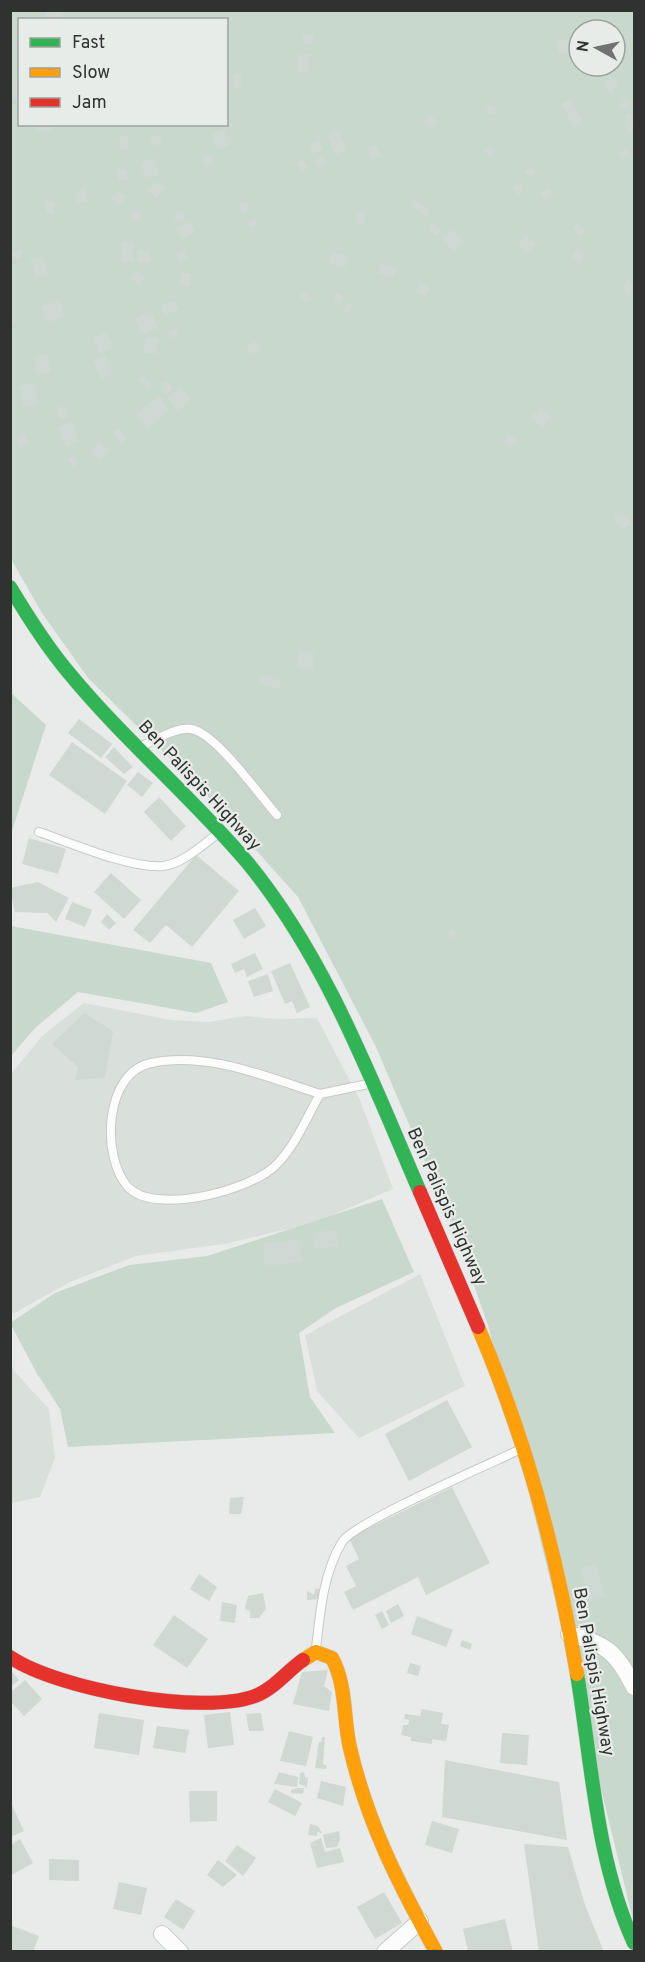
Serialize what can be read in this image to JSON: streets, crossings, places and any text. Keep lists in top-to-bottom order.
{
  "streets": {
    "main road": ["Ben Palispis Highway"]
  },
  "legend": ["Fast", "Slow", "Jam"],
  "north": "left"
}
